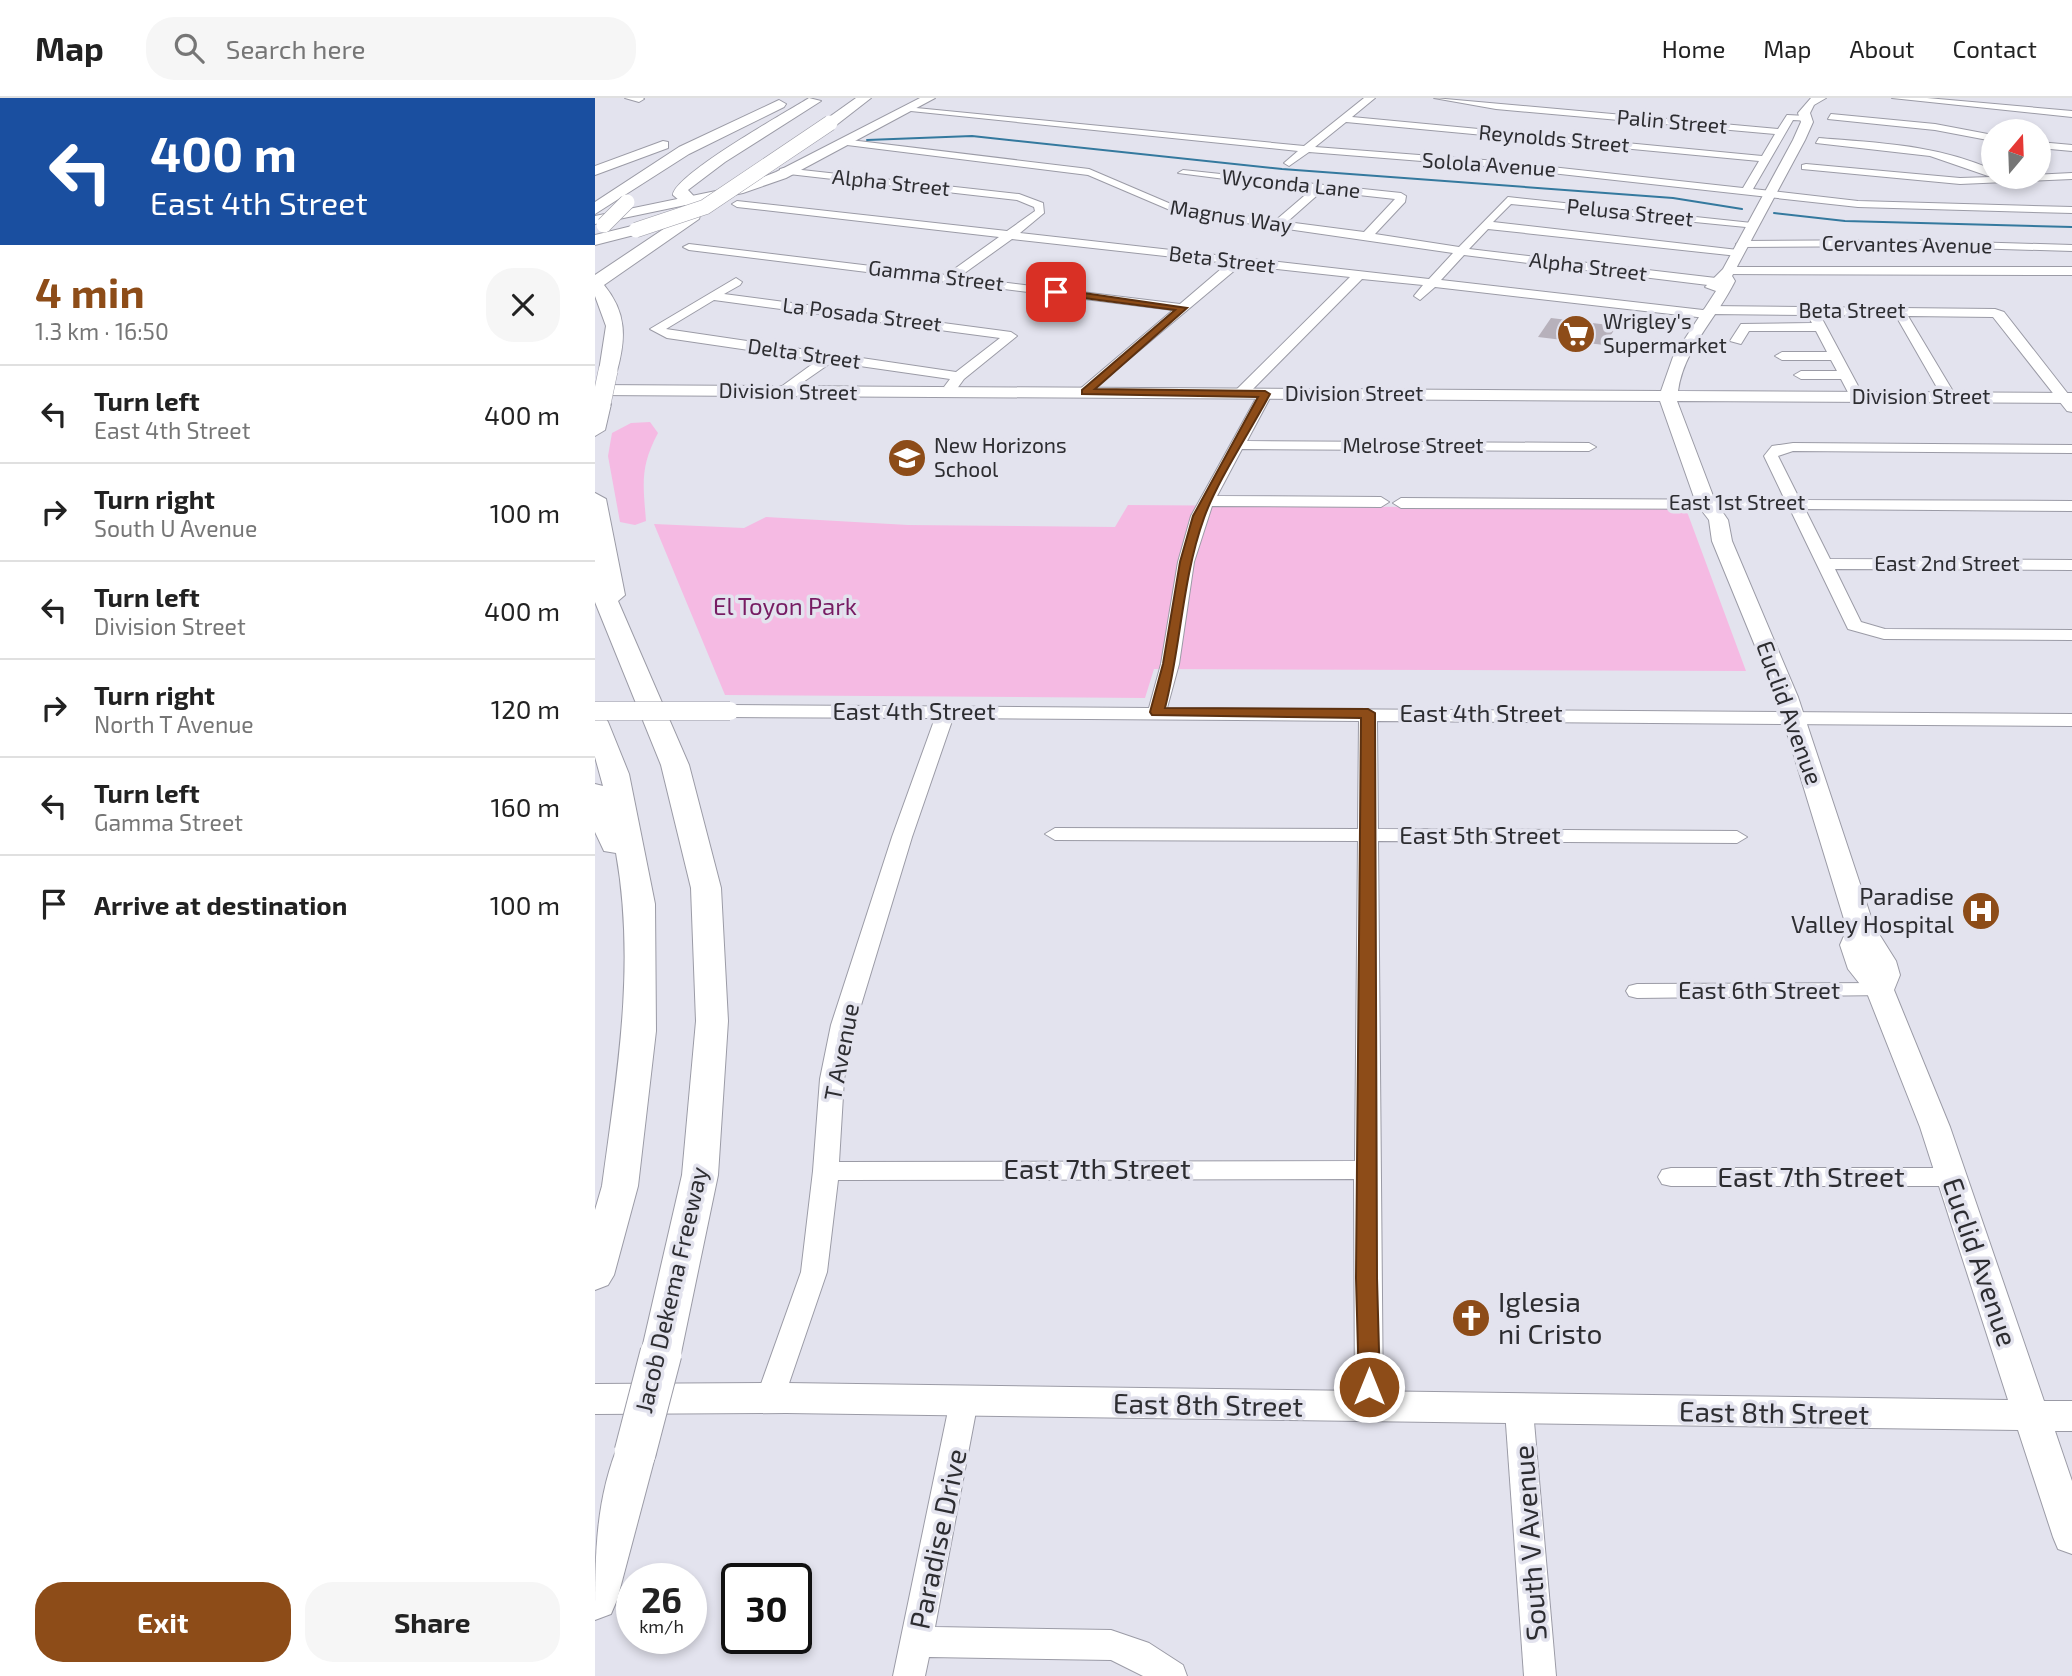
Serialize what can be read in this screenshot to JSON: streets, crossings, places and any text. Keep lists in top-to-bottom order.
{
  "streets": {
    "highway": ["Jacob Dekema Freeway"],
    "main road": ["Division Street", "Euclid Avenue", "East 8th Street"],
    "street": [
      "Palin Street",
      "Reynolds Street",
      "Solola Avenue",
      "Alpha Street",
      "Wyconda Lane",
      "Pelusa Street",
      "Magnus Way",
      "Cervantes Avenue",
      "Beta Street",
      "Gamma Street",
      "La Posada Street",
      "Delta Street",
      "Melrose Street",
      "East 1st Street",
      "East 2nd Street",
      "East 4th Street",
      "East 5th Street",
      "East 6th Street",
      "T Avenue",
      "East 7th Street",
      "Paradise Drive",
      "South V Avenue"
    ]
  },
  "crossings": [
    ["Alpha Street", "Magnus Way"],
    ["Alpha Street", "Beta Street"],
    ["Wyconda Lane", "Magnus Way"],
    ["Pelusa Street", "Cervantes Avenue"],
    ["Beta Street", "Division Street"],
    ["La Posada Street", "Delta Street"],
    ["Division Street", "Euclid Avenue"],
    ["East 1st Street", "Euclid Avenue"],
    ["East 4th Street", "Euclid Avenue"],
    ["East 4th Street", "T Avenue"],
    ["Euclid Avenue", "East 6th Street"],
    ["Euclid Avenue", "East 7th Street"],
    ["Euclid Avenue", "East 8th Street"],
    ["T Avenue", "East 7th Street"],
    ["T Avenue", "East 8th Street"],
    ["East 8th Street", "Paradise Drive"],
    ["East 8th Street", "South V Avenue"]
  ],
  "parks": ["El Toyon Park"],
  "places": {
    "supermarket": ["Wrigley's Supermarket"],
    "school or university": ["New Horizons School"],
    "hospital": ["Paradise Valley Hospital"],
    "church": ["Iglesia ni Cristo"]
  },
  "north": "top",
  "page": {
    "header": "Map",
    "search": "Search here",
    "nav": [
      "Home",
      "Map",
      "About",
      "Contact"
    ],
    "turn": ["400 m", "East 4th Street"],
    "heading": ["4 min", "1.3 km · 16:50"],
    "list": [
      {
        "name": "Turn left",
        "note": "East 4th Street",
        "value": "400 m"
      },
      {
        "name": "Turn right",
        "note": "South U Avenue",
        "value": "100 m"
      },
      {
        "name": "Turn left",
        "note": "Division Street",
        "value": "400 m"
      },
      {
        "name": "Turn right",
        "note": "North T Avenue",
        "value": "120 m"
      },
      {
        "name": "Turn left",
        "note": "Gamma Street",
        "value": "160 m"
      },
      {
        "name": "Arrive at destination",
        "value": "100 m"
      }
    ],
    "speed": "26 km/h",
    "limit": "30",
    "buttons": ["Exit", "Share"]
  }
}
